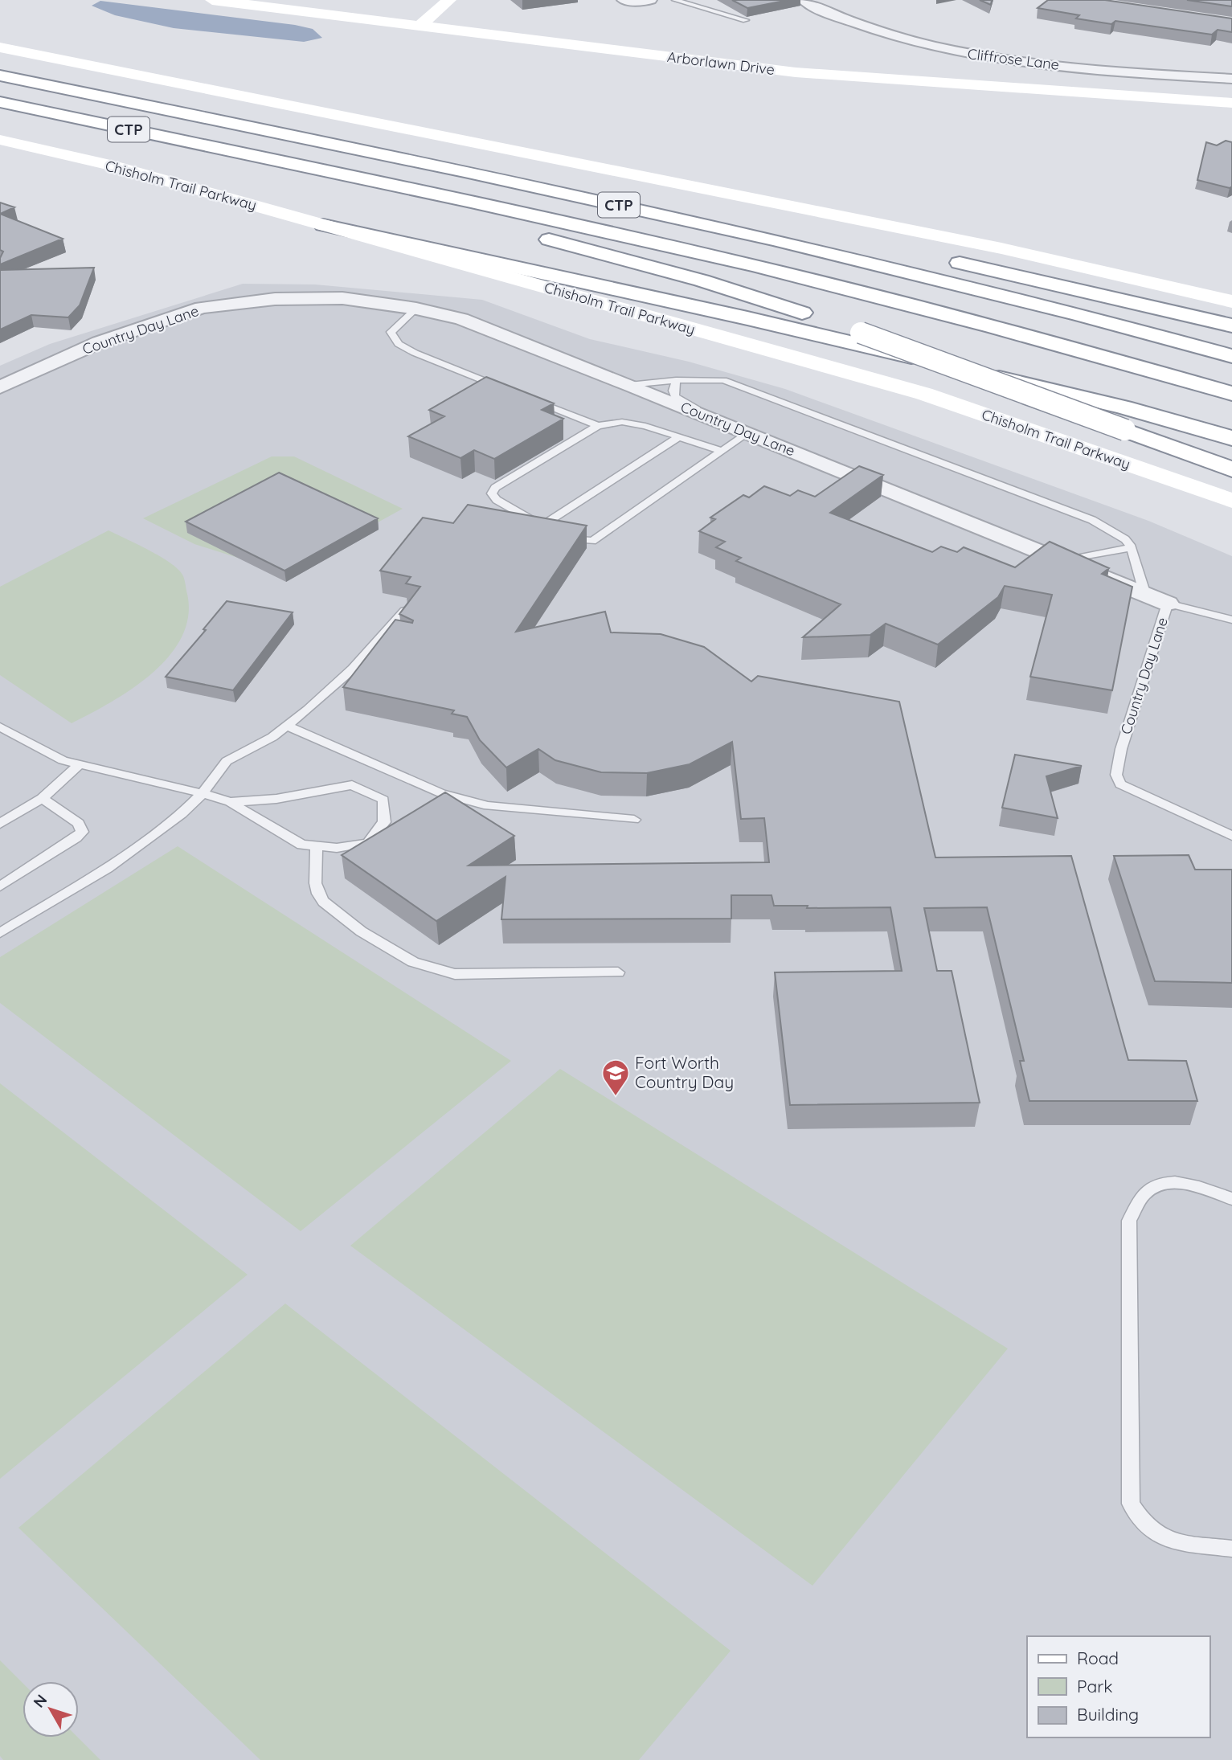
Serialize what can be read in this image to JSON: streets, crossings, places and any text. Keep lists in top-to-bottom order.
{
  "streets": {
    "main road": ["Arborlawn Drive", "CTP", "Chisholm Trail Parkway"],
    "street": ["Cliffrose Lane", "Country Day Lane"]
  },
  "places": {
    "school or university": ["Fort Worth Country Day"]
  },
  "legend": ["Road", "Park", "Building"],
  "north": "top left"
}
